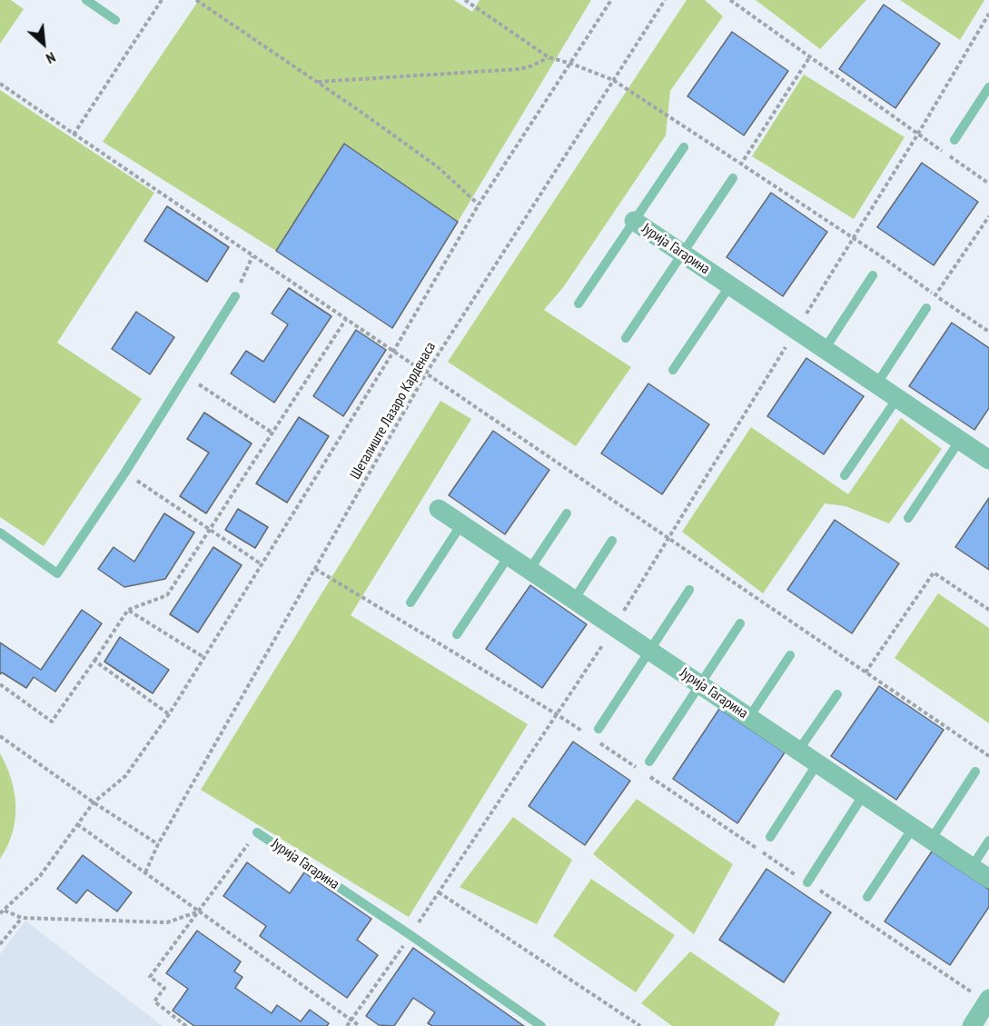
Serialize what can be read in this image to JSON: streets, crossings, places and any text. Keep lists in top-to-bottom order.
{
  "streets": {
    "street": ["Јурија Гагарина"],
    "path": ["Шеталиште Лазаро Карденаса"]
  },
  "north": "bottom right"
}
